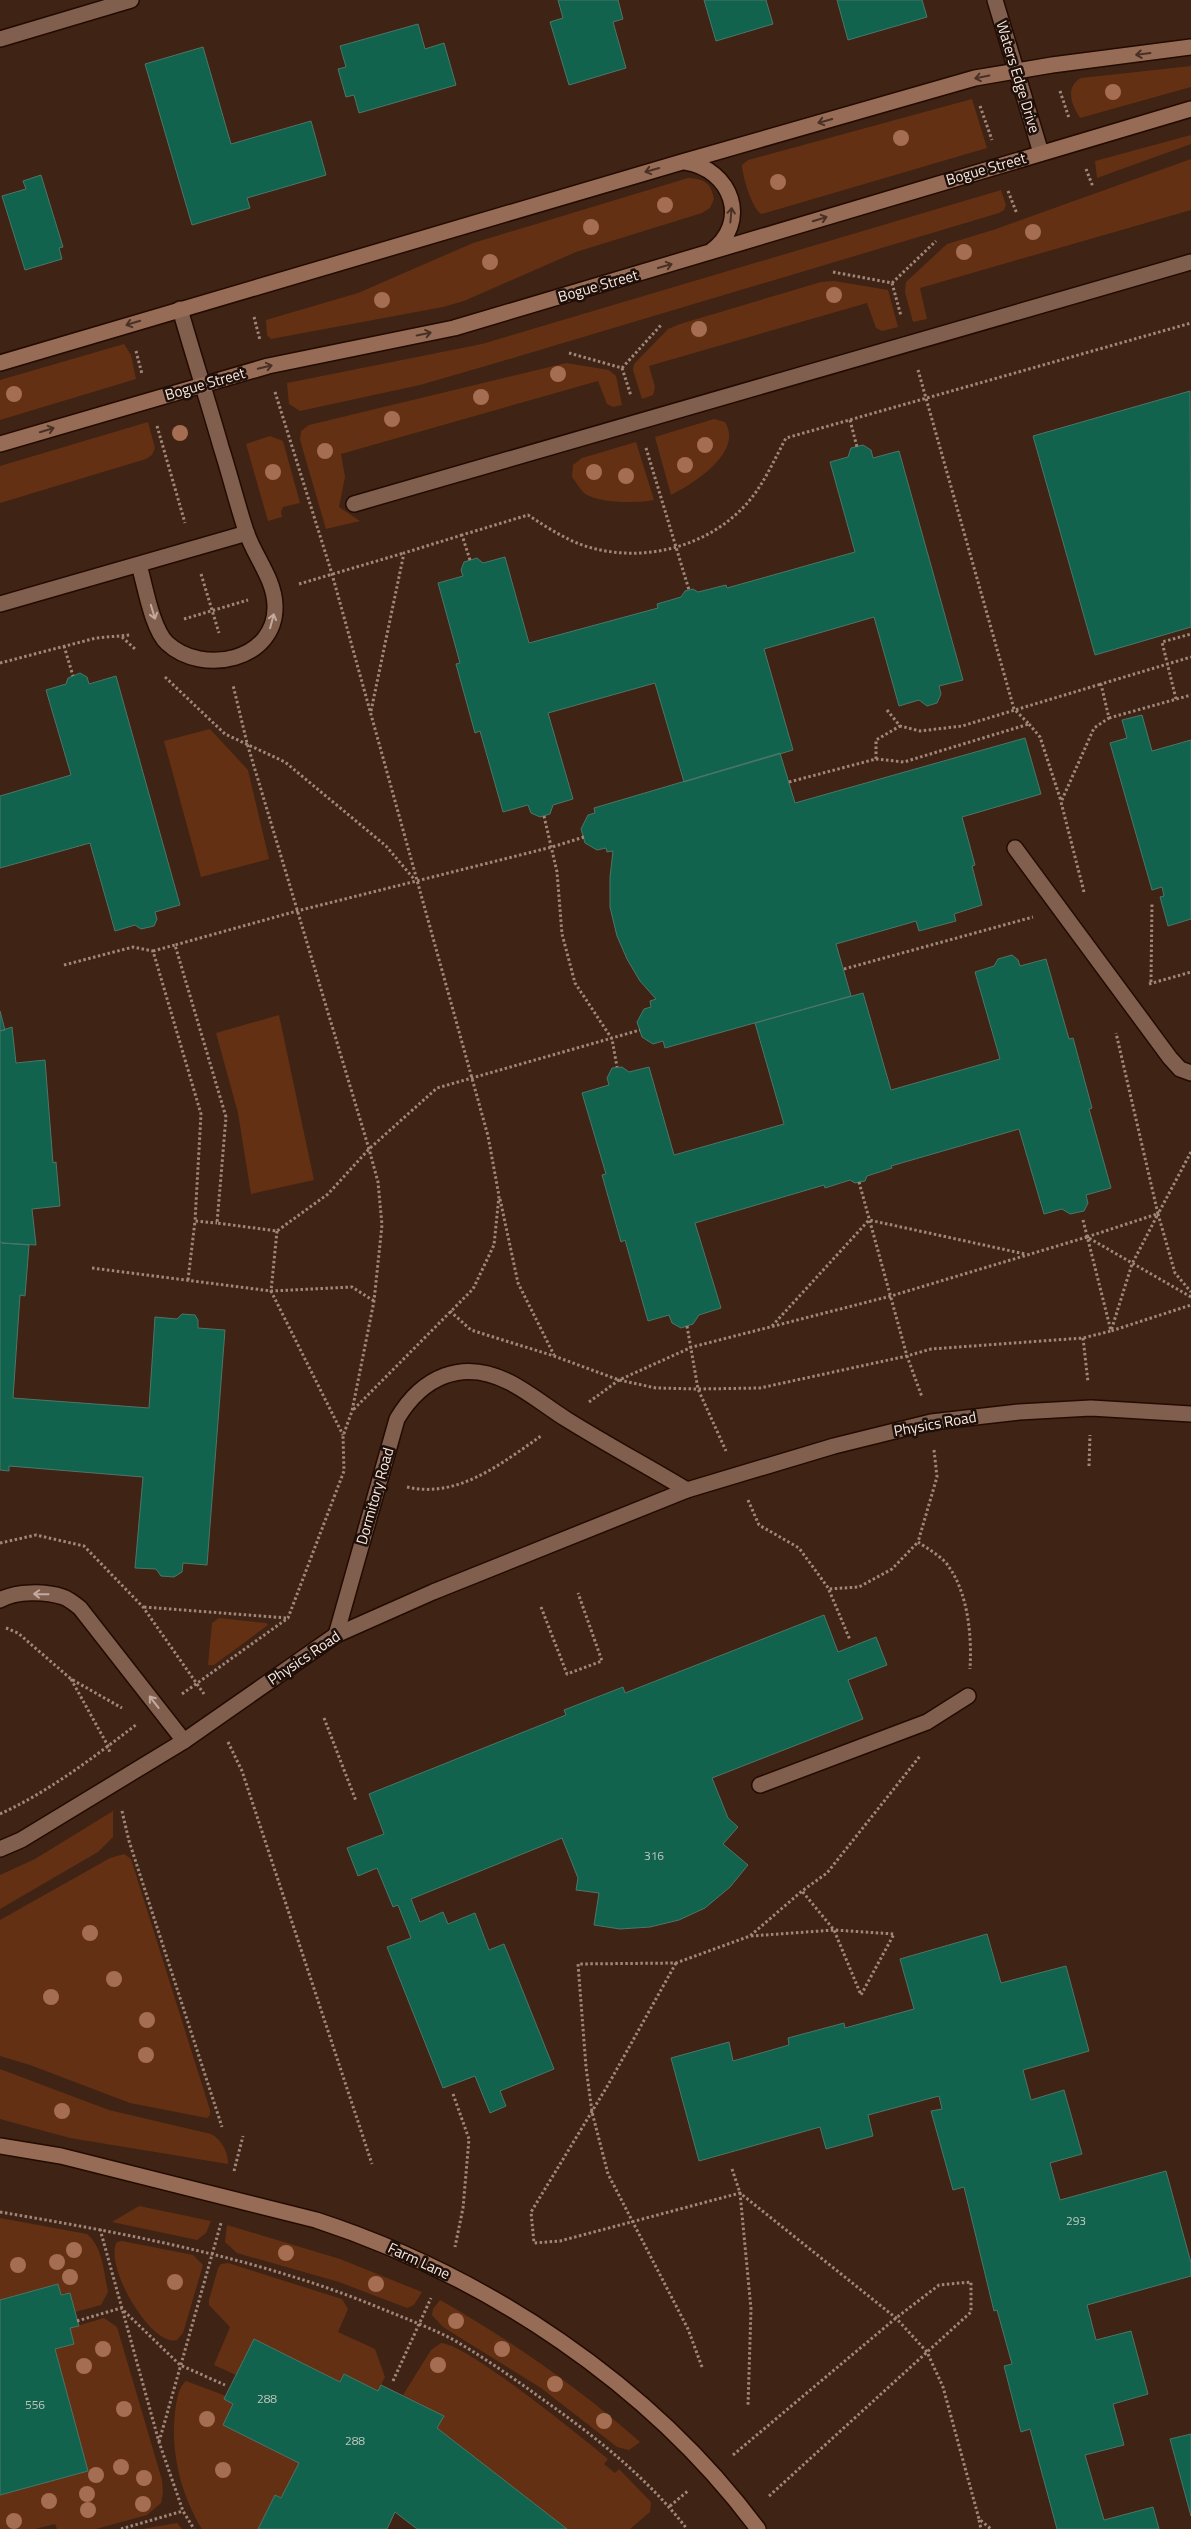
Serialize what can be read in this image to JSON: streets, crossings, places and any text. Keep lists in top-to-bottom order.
{
  "streets": {
    "street": [
      "Waters Edge Drive",
      "Bogue Street",
      "Physics Road",
      "Dormitory Road",
      "Farm Lane"
    ]
  },
  "crossings": [
    ["Waters Edge Drive", "Bogue Street"],
    ["Physics Road", "Dormitory Road"]
  ],
  "house_numbers": [
    "316",
    "293",
    "288",
    "556",
    "288"
  ]
}
